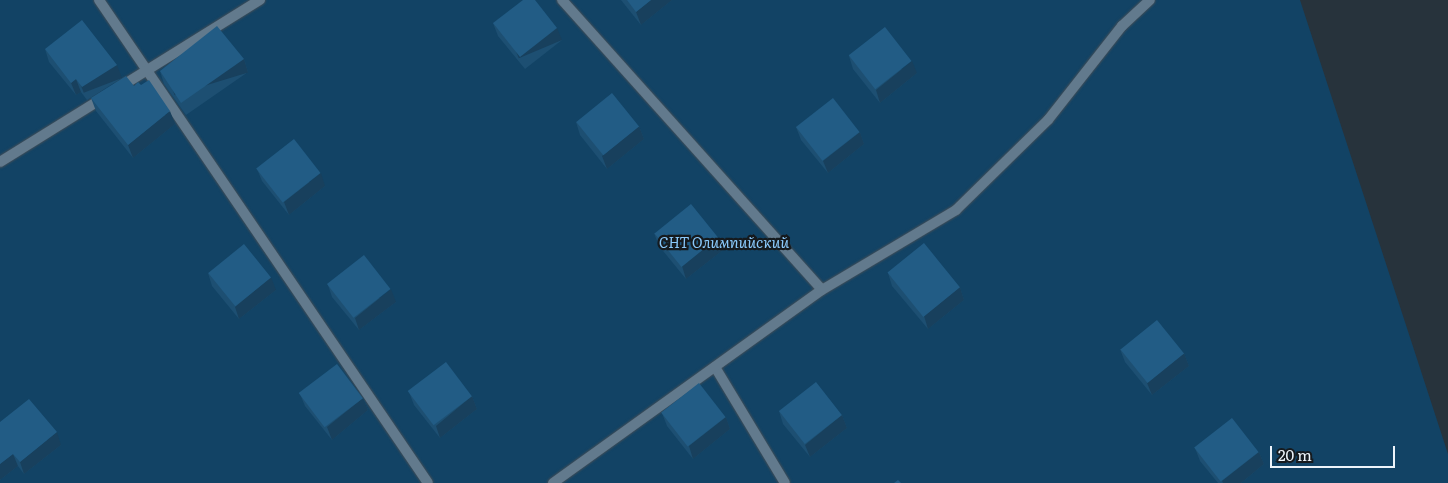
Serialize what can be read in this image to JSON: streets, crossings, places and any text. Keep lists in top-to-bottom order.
{
  "parks": ["СНТ Олимпийский"],
  "scale_bar": "20 m"
}
